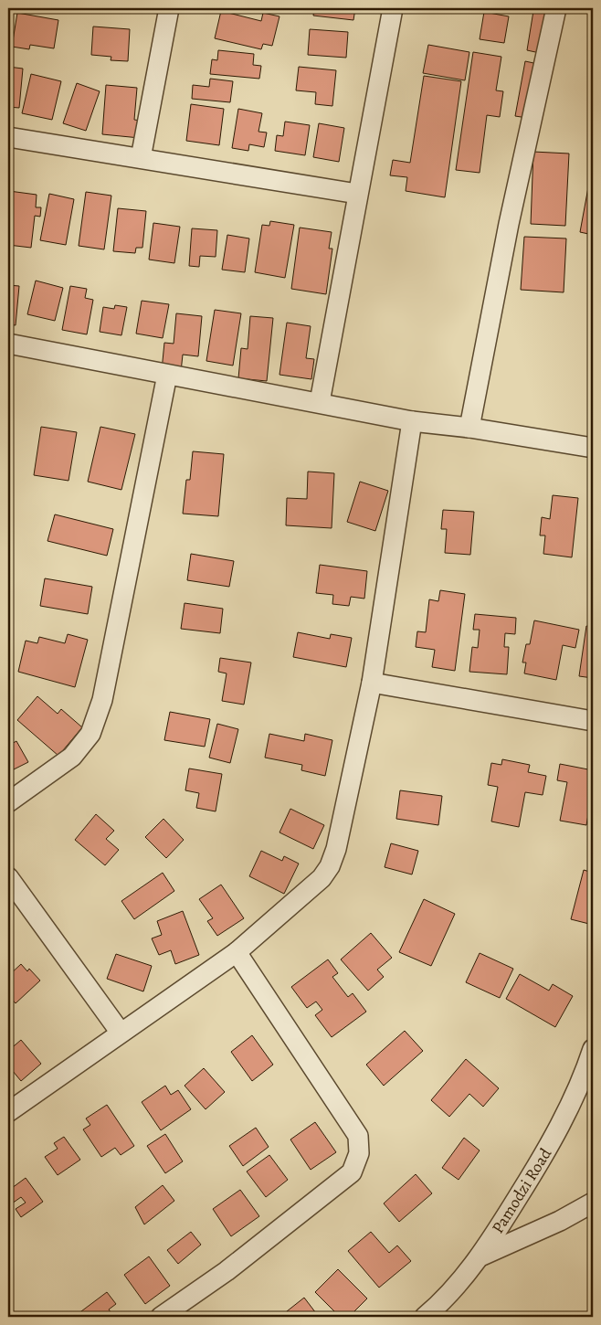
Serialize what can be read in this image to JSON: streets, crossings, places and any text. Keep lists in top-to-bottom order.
{
  "streets": {
    "street": ["Pamodzi Road"]
  }
}
